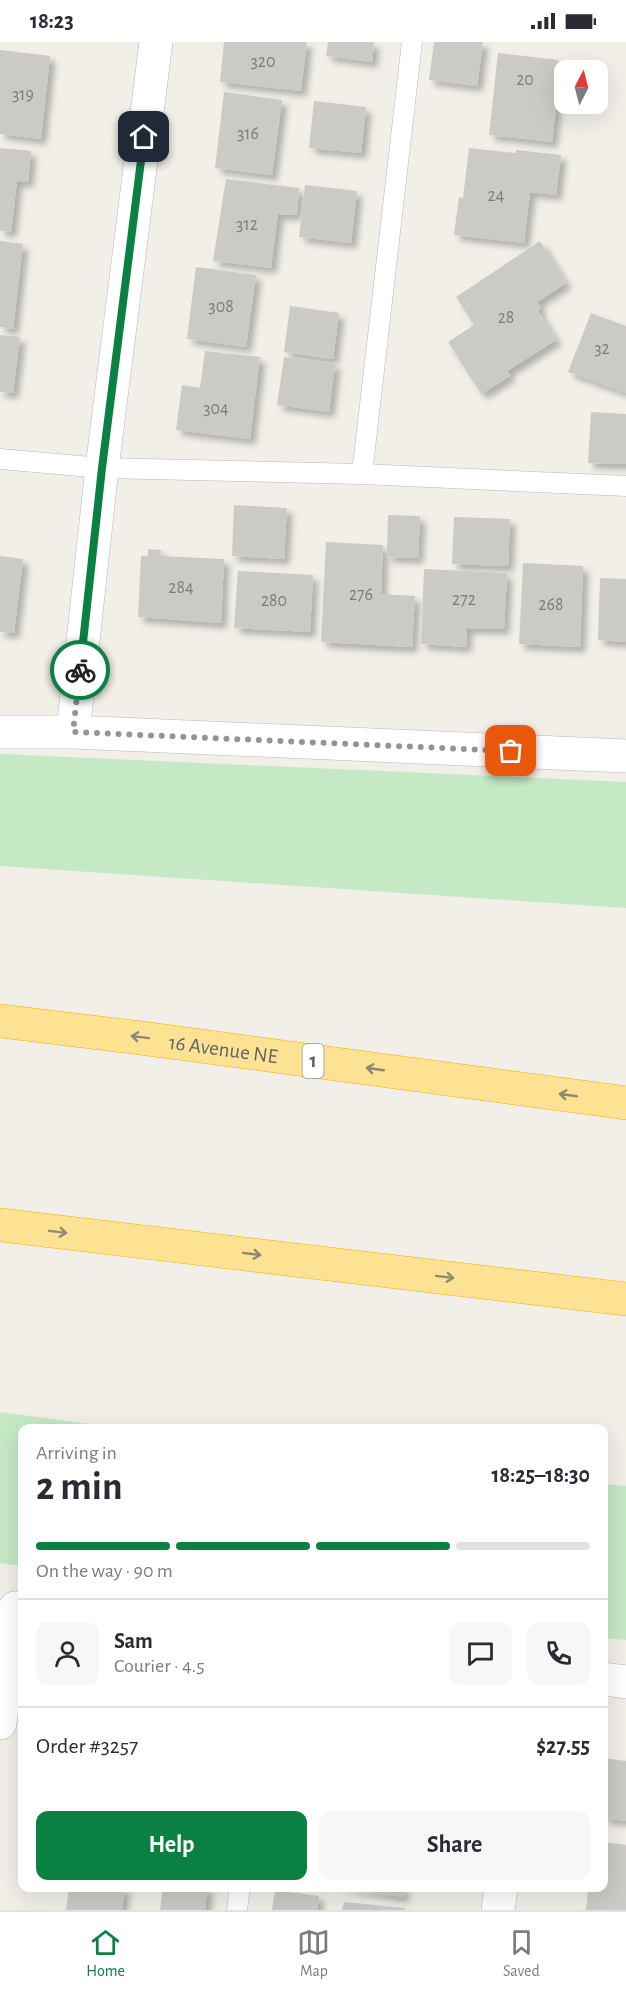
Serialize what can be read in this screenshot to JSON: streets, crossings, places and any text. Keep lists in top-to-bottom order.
{
  "streets": {
    "highway": ["16 Avenue NE", "1"]
  },
  "house_numbers": [
    "320",
    "20",
    "319",
    "316",
    "24",
    "312",
    "308",
    "28",
    "32",
    "304",
    "284",
    "276",
    "272",
    "280",
    "268"
  ],
  "north": "top",
  "page": {
    "status": "18:23",
    "heading": ["2 min", "Arriving in", "18:25–18:30"],
    "panel": [
      "Sam",
      "Courier · 4.5",
      "Order #3257",
      "$27.55"
    ],
    "bar": "On the way · 90 m",
    "buttons": ["Help", "Share"],
    "tabs": ["Home", "Map", "Saved"]
  }
}
